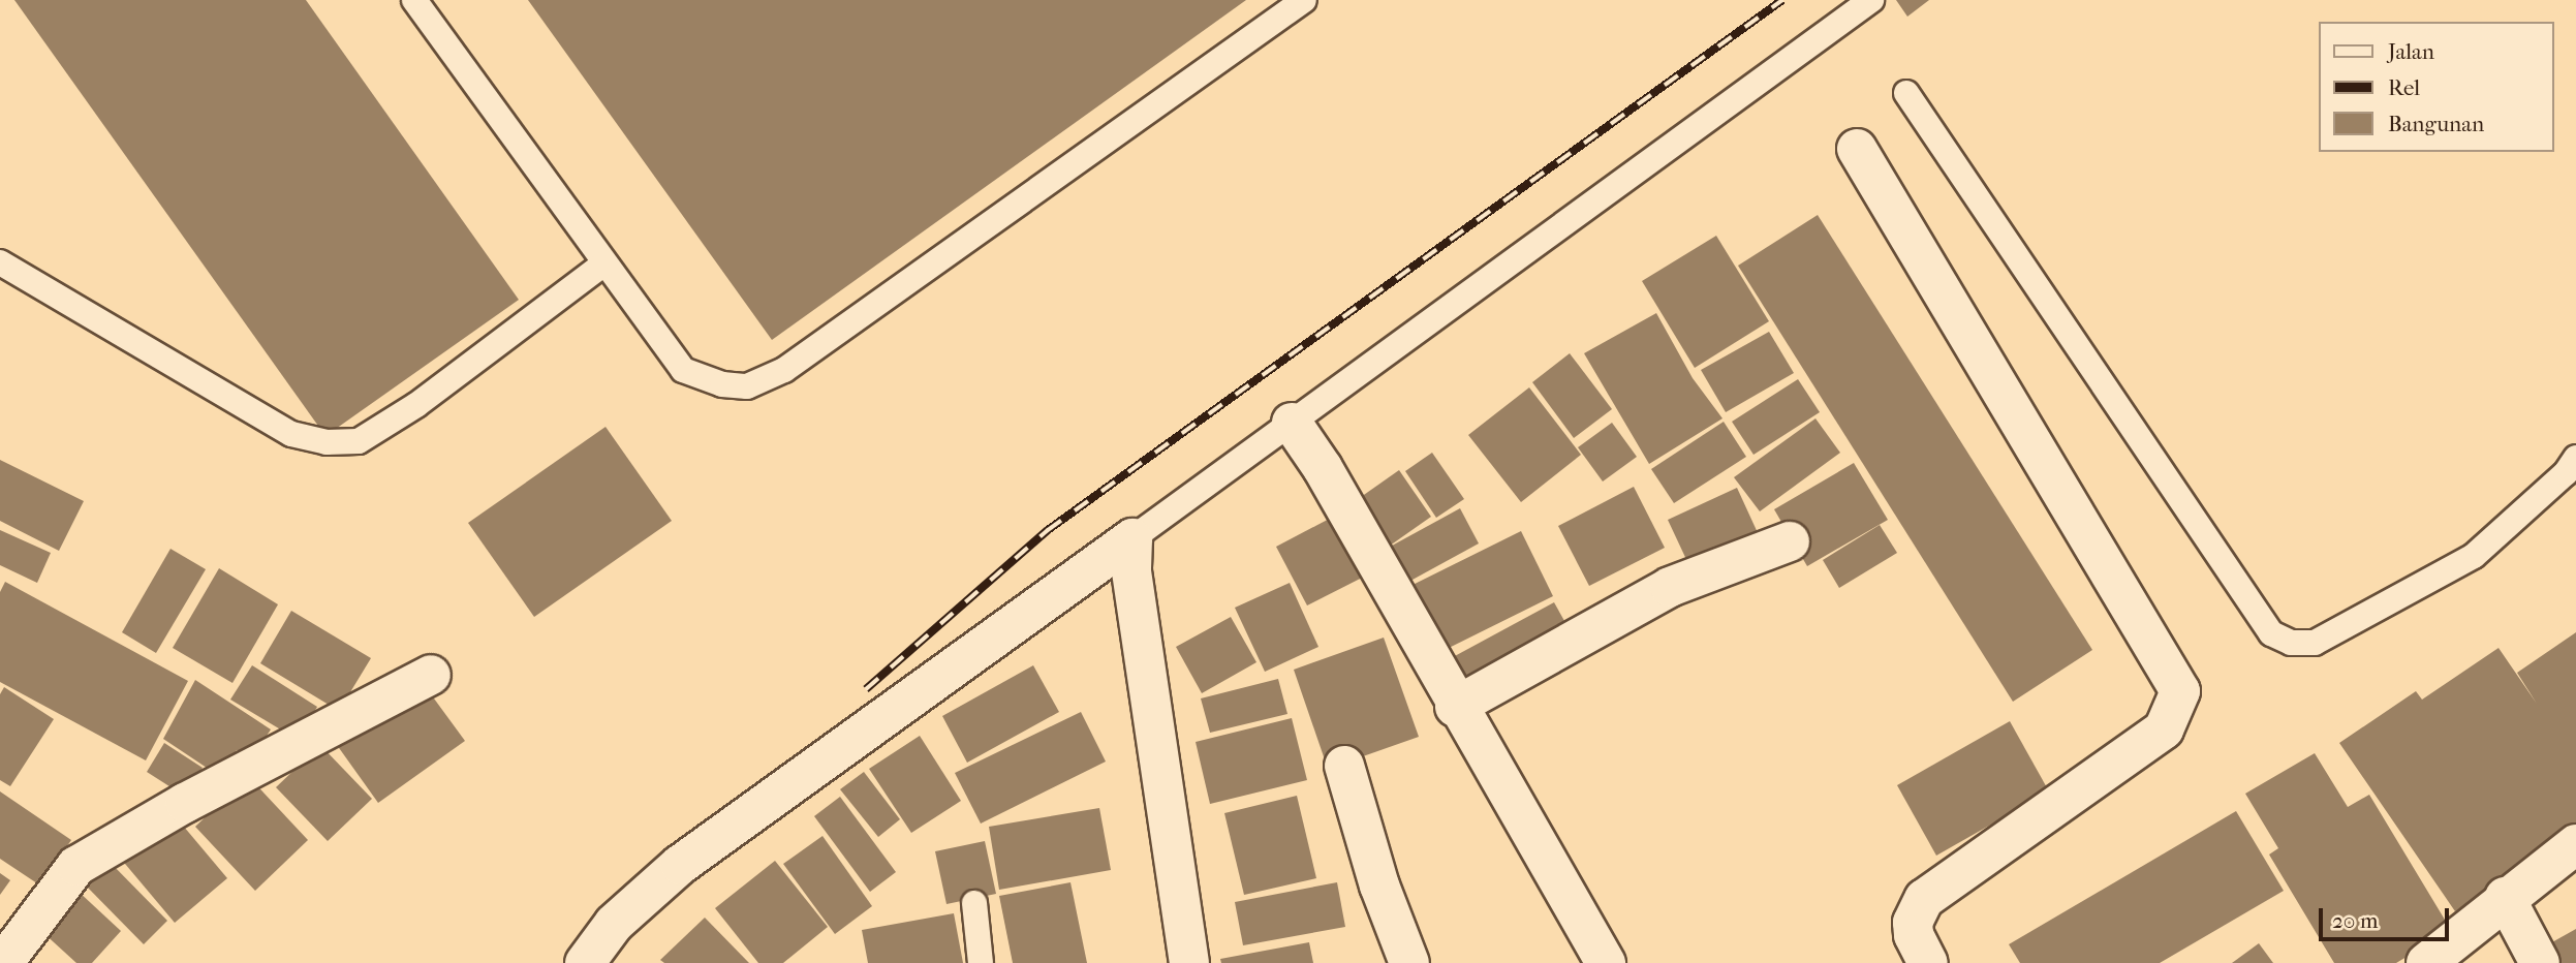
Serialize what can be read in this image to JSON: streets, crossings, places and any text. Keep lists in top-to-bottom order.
{
  "legend": ["Jalan", "Rel", "Bangunan"],
  "scale_bar": "20 m"
}
